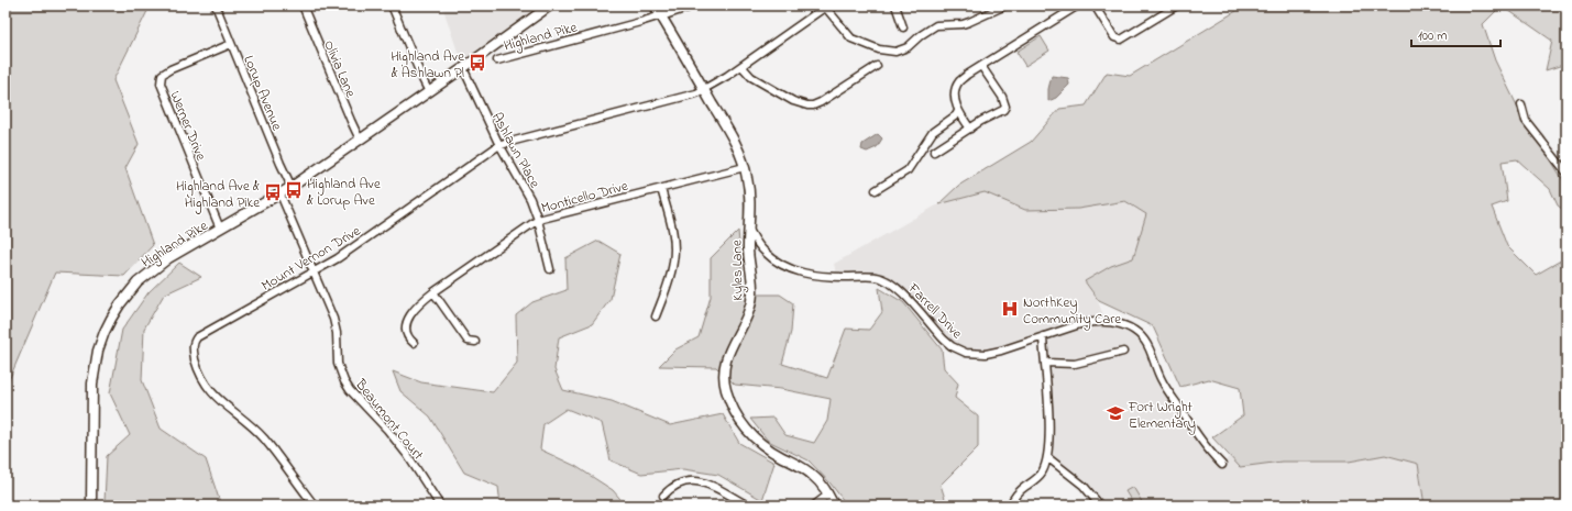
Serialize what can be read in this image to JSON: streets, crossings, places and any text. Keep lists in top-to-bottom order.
{
  "streets": {
    "main road": ["Highland Pike", "Kyles Lane"],
    "street": [
      "Olivia Lane",
      "Lorup Avenue",
      "Werner Drive",
      "Ashlawn Place",
      "Monticello Drive",
      "Mount Vernon Drive",
      "Farrell Drive",
      "Beaumont Court"
    ]
  },
  "crossings": [
    ["Highland Pike", "Olivia Lane"],
    ["Highland Pike", "Lorup Avenue"],
    ["Highland Pike", "Werner Drive"],
    ["Highland Pike", "Ashlawn Place"],
    ["Highland Pike", "Kyles Lane"],
    ["Highland Pike", "Beaumont Court"],
    ["Lorup Avenue", "Werner Drive"],
    ["Ashlawn Place", "Monticello Drive"],
    ["Ashlawn Place", "Mount Vernon Drive"],
    ["Monticello Drive", "Kyles Lane"],
    ["Mount Vernon Drive", "Kyles Lane"],
    ["Mount Vernon Drive", "Beaumont Court"],
    ["Kyles Lane", "Farrell Drive"]
  ],
  "places": {
    "bus stop": ["Highland Ave & Ashlawn Pl", "Highland Ave & Lorup Ave", "Highland Ave & Highland Pike"],
    "hospital": ["NorthKey Community Care"],
    "school or university": ["Fort Wright Elementary"]
  },
  "scale_bar": "100 m"
}
